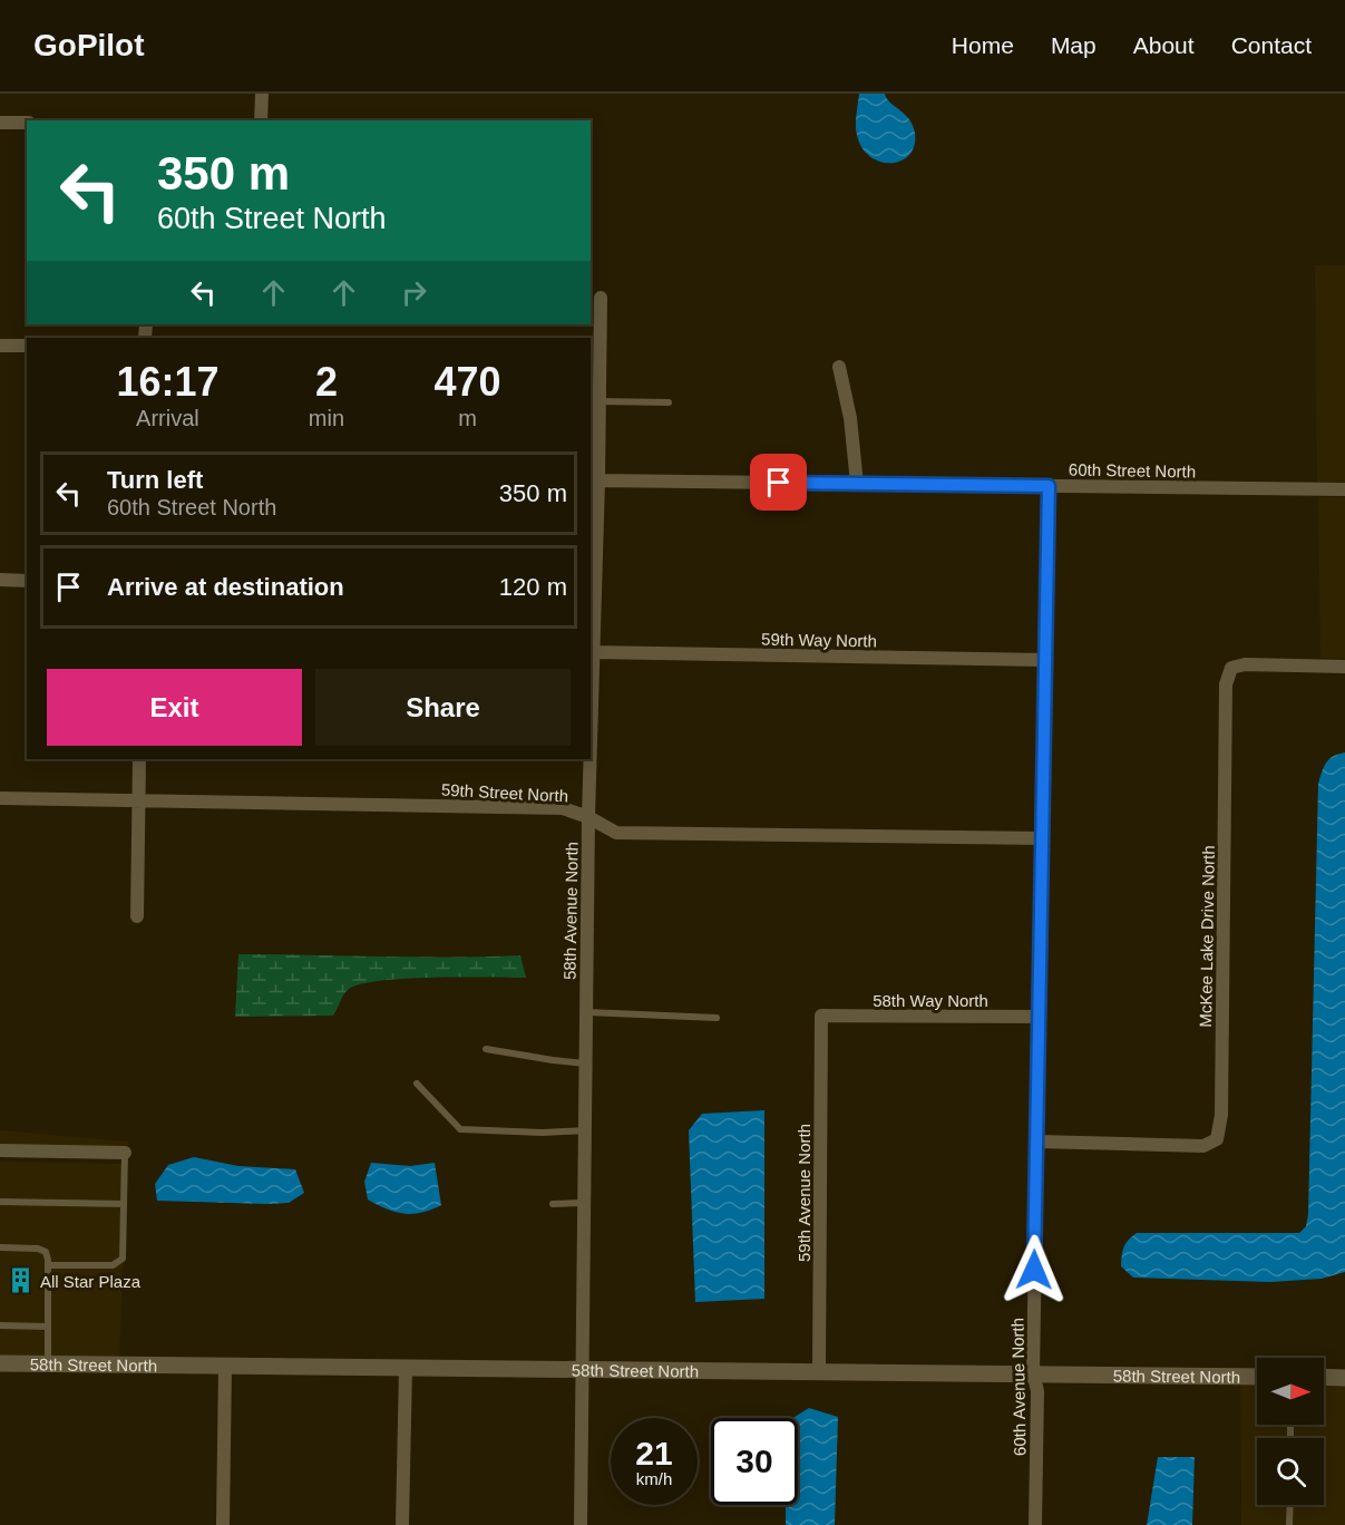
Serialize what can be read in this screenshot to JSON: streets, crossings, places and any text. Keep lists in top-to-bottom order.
{
  "streets": {
    "street": [
      "60th Street North",
      "59th Way North",
      "59th Street North",
      "58th Avenue North",
      "McKee Lake Drive North",
      "58th Way North",
      "59th Avenue North",
      "58th Street North",
      "60th Avenue North"
    ]
  },
  "crossings": [
    ["60th Street North", "58th Avenue North"],
    ["60th Street North", "60th Avenue North"],
    ["59th Way North", "58th Avenue North"],
    ["59th Way North", "60th Avenue North"],
    ["59th Street North", "58th Avenue North"],
    ["59th Street North", "60th Avenue North"],
    ["58th Avenue North", "58th Street North"],
    ["McKee Lake Drive North", "60th Avenue North"],
    ["58th Way North", "59th Avenue North"],
    ["58th Way North", "60th Avenue North"],
    ["59th Avenue North", "58th Street North"],
    ["58th Street North", "60th Avenue North"]
  ],
  "places": {
    "building": ["All Star Plaza"]
  },
  "north": "right",
  "page": {
    "header": "GoPilot",
    "nav": [
      "Home",
      "Map",
      "About",
      "Contact"
    ],
    "turn": ["350 m", "60th Street North"],
    "eta": [
      "16:17",
      "Arrival",
      "2",
      "min",
      "470",
      "m"
    ],
    "list": [
      {
        "name": "Turn left",
        "note": "60th Street North",
        "value": "350 m"
      },
      {
        "name": "Arrive at destination",
        "value": "120 m"
      }
    ],
    "buttons": ["Exit", "Share"],
    "speed": "21 km/h",
    "limit": "30"
  }
}
